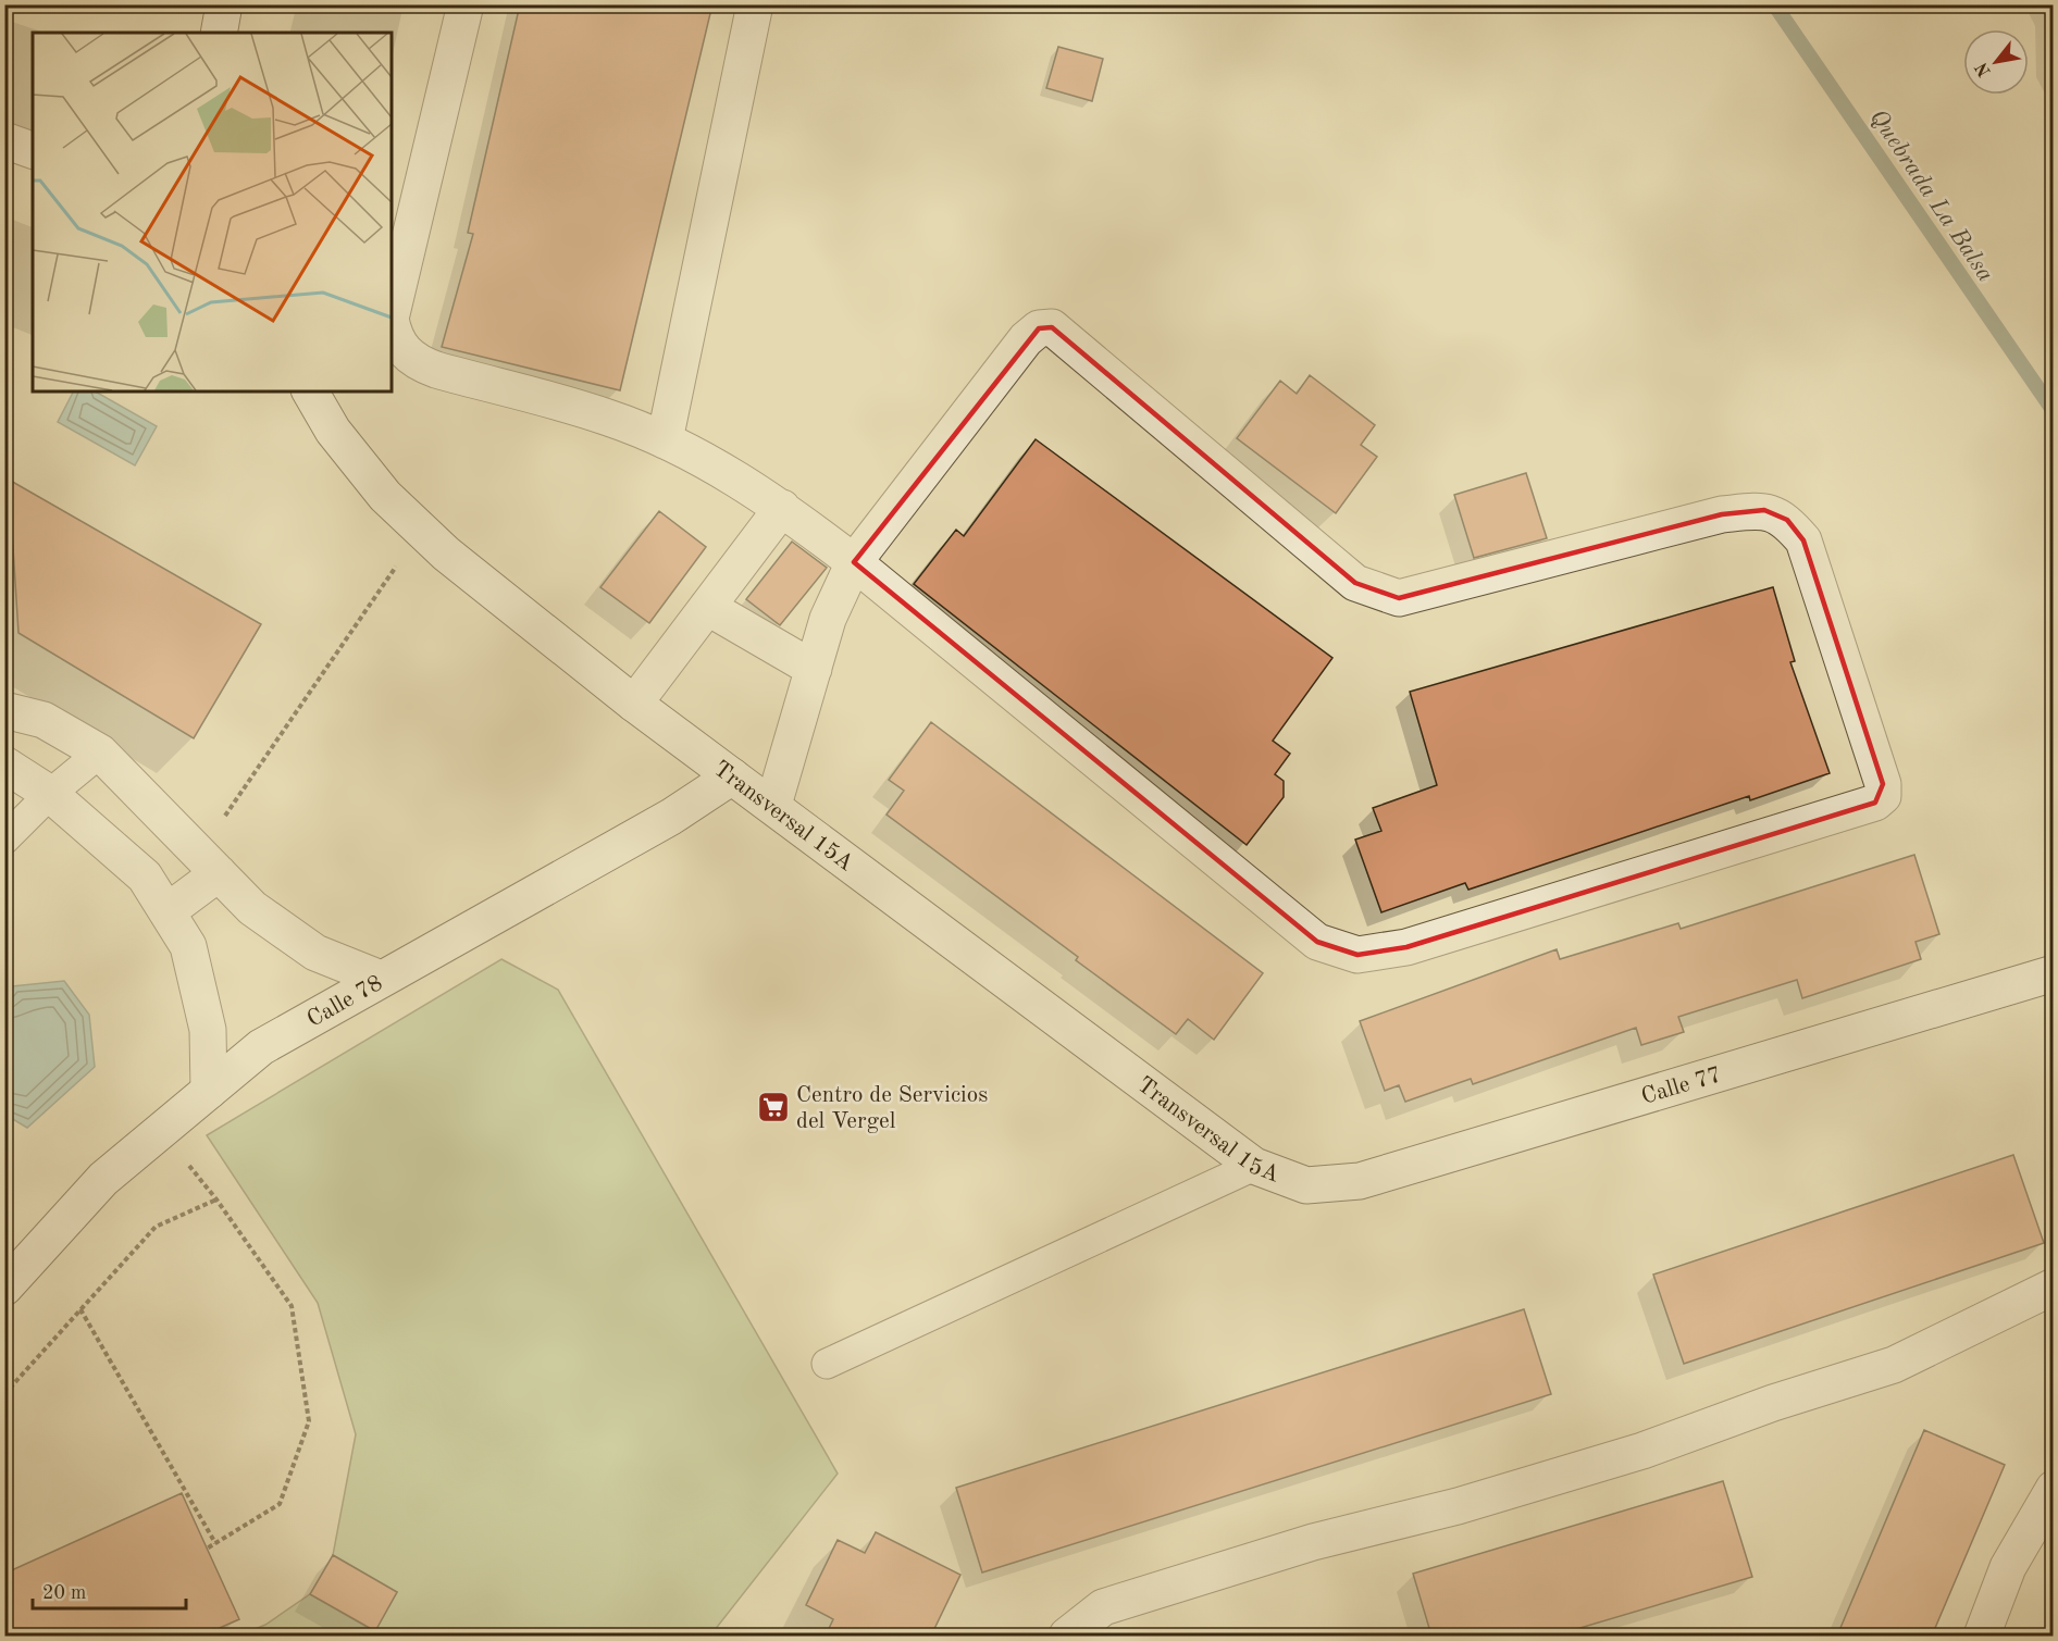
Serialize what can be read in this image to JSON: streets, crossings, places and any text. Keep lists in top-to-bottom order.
{
  "streets": {
    "street": ["Transversal 15A", "Calle 78", "Calle 77"]
  },
  "crossings": [
    ["Transversal 15A", "Calle 78"],
    ["Transversal 15A", "Calle 77"]
  ],
  "water": ["Quebrada La Balsa"],
  "places": {
    "supermarket": ["Centro de Servicios del Vergel"]
  },
  "scale_bar": "20 m",
  "north": "bottom left"
}
